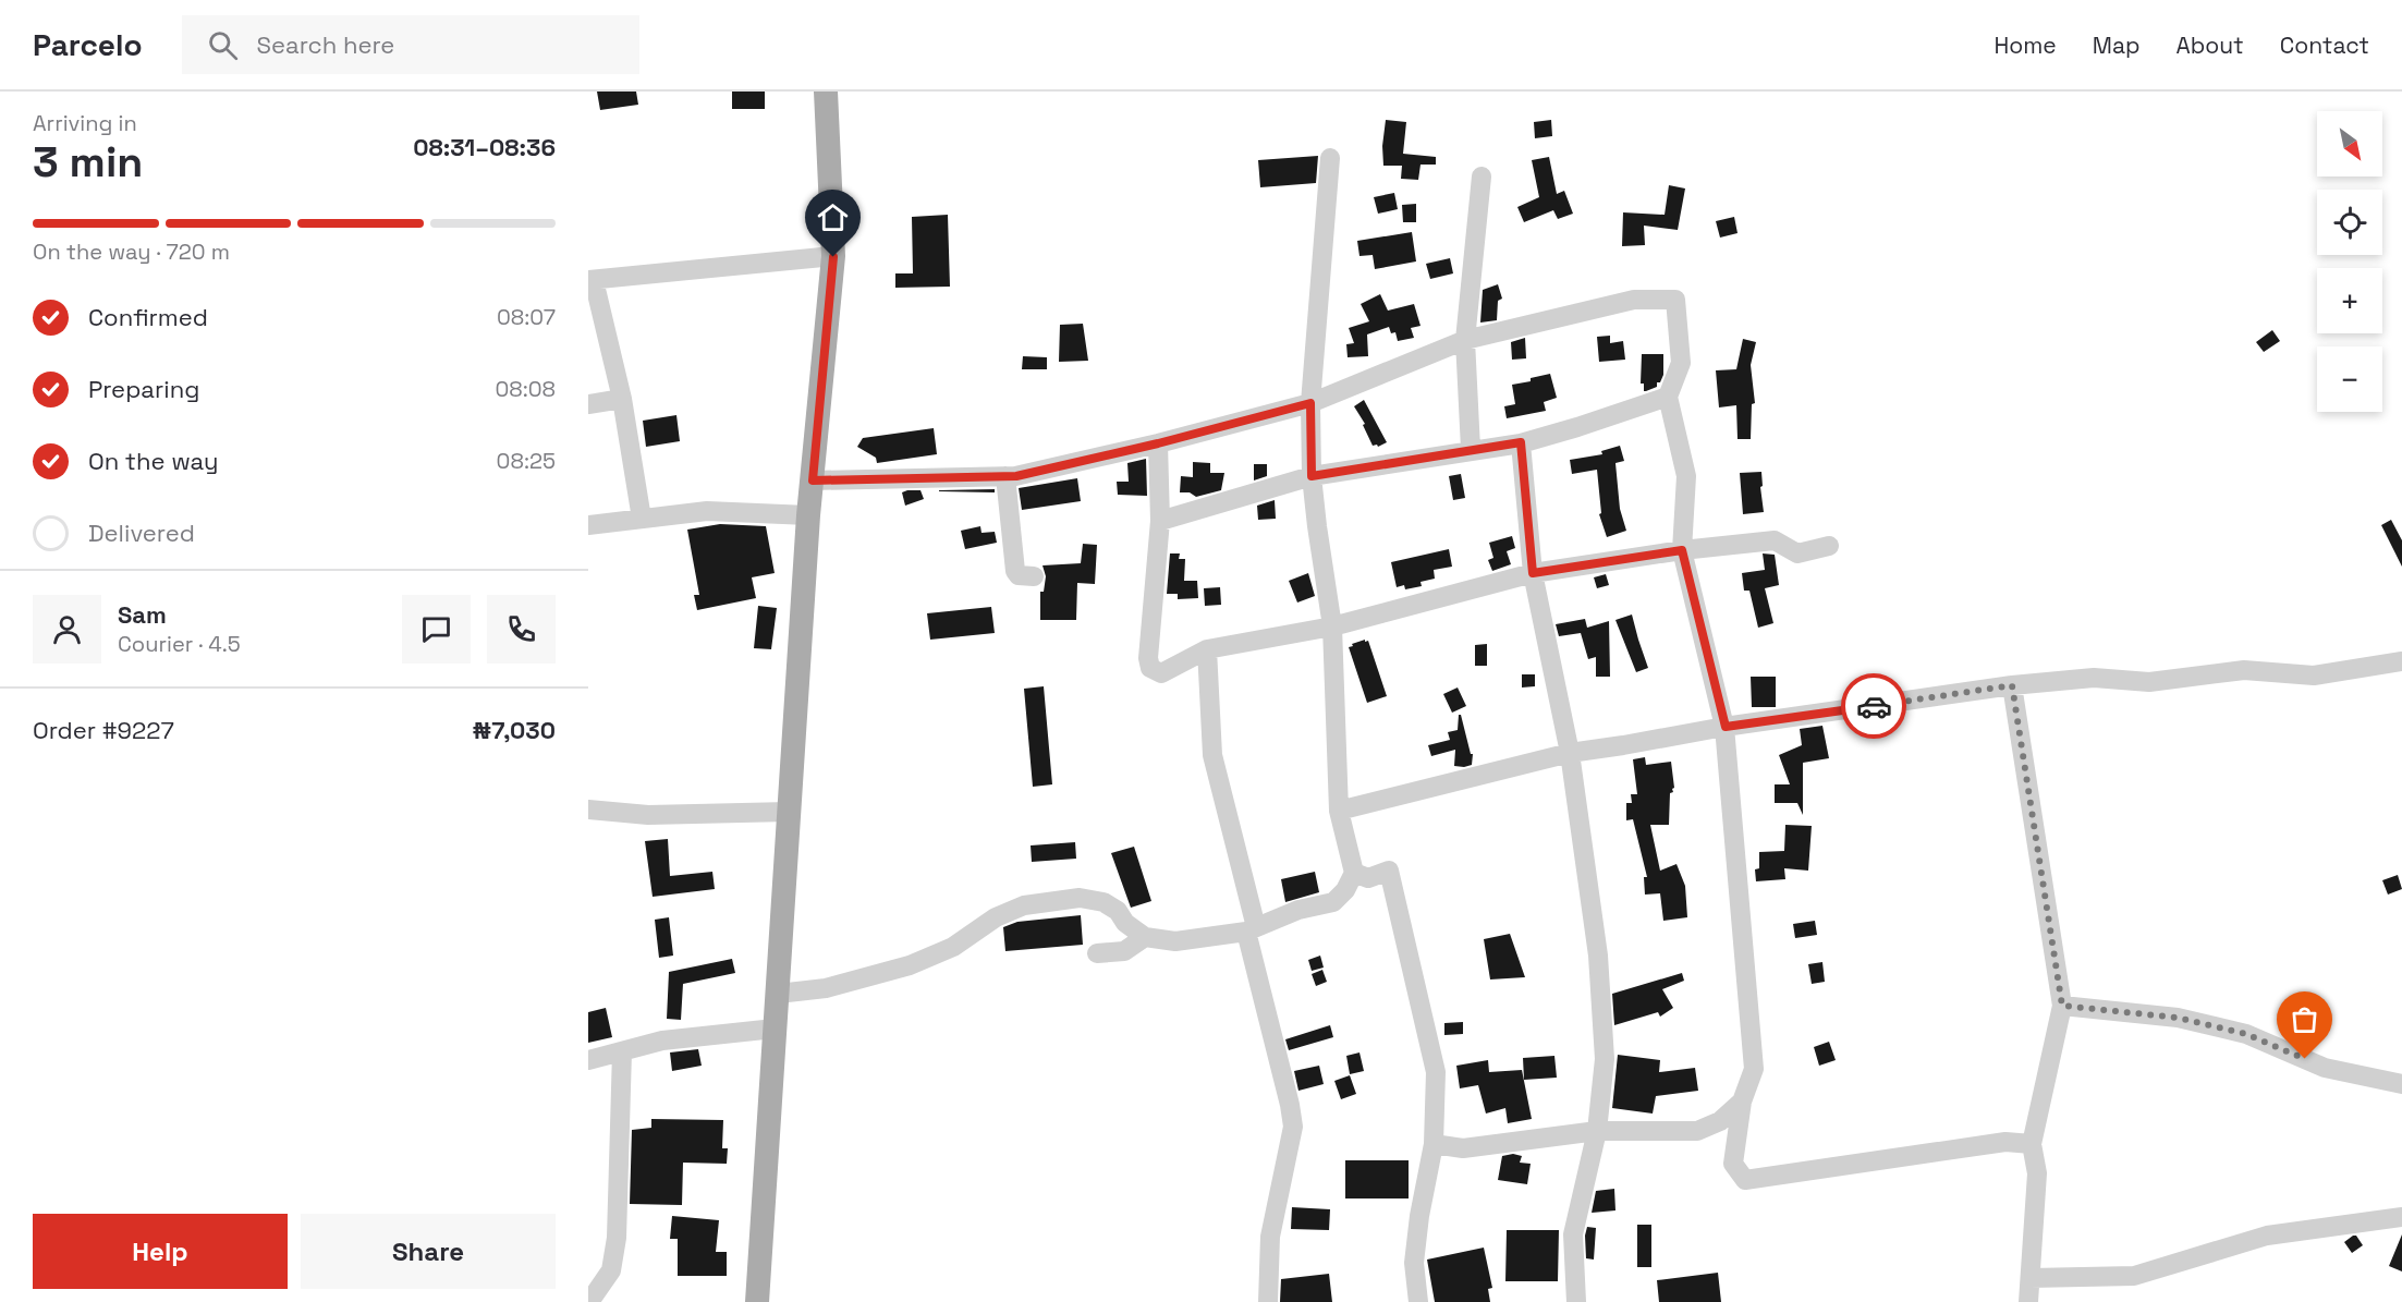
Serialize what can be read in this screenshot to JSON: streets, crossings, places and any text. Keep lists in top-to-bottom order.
{
  "north": "bottom right",
  "page": {
    "header": "Parcelo",
    "search": "Search here",
    "nav": [
      "Home",
      "Map",
      "About",
      "Contact"
    ],
    "heading": ["3 min", "Arriving in", "08:31–08:36"],
    "panel": [
      "Sam",
      "Courier · 4.5",
      "Order #9227",
      "₦7,030"
    ],
    "map_buttons": ["+", "−"],
    "bar": "On the way · 720 m",
    "list": [
      ["Confirmed", "08:07"],
      ["Preparing", "08:08"],
      ["On the way", "08:25"],
      "Delivered"
    ],
    "buttons": ["Help", "Share"]
  }
}
